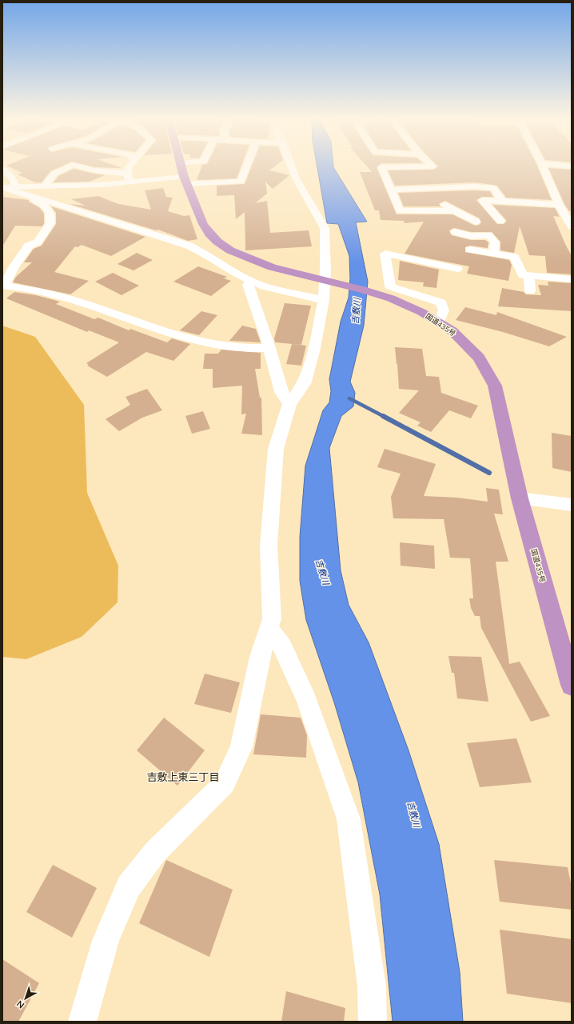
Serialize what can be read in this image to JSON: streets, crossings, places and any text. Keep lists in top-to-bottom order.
{
  "streets": {
    "highway": ["国道435号"]
  },
  "districts": ["吉敷上東三丁目"],
  "water": ["吉敷川"],
  "north": "bottom left"
}
